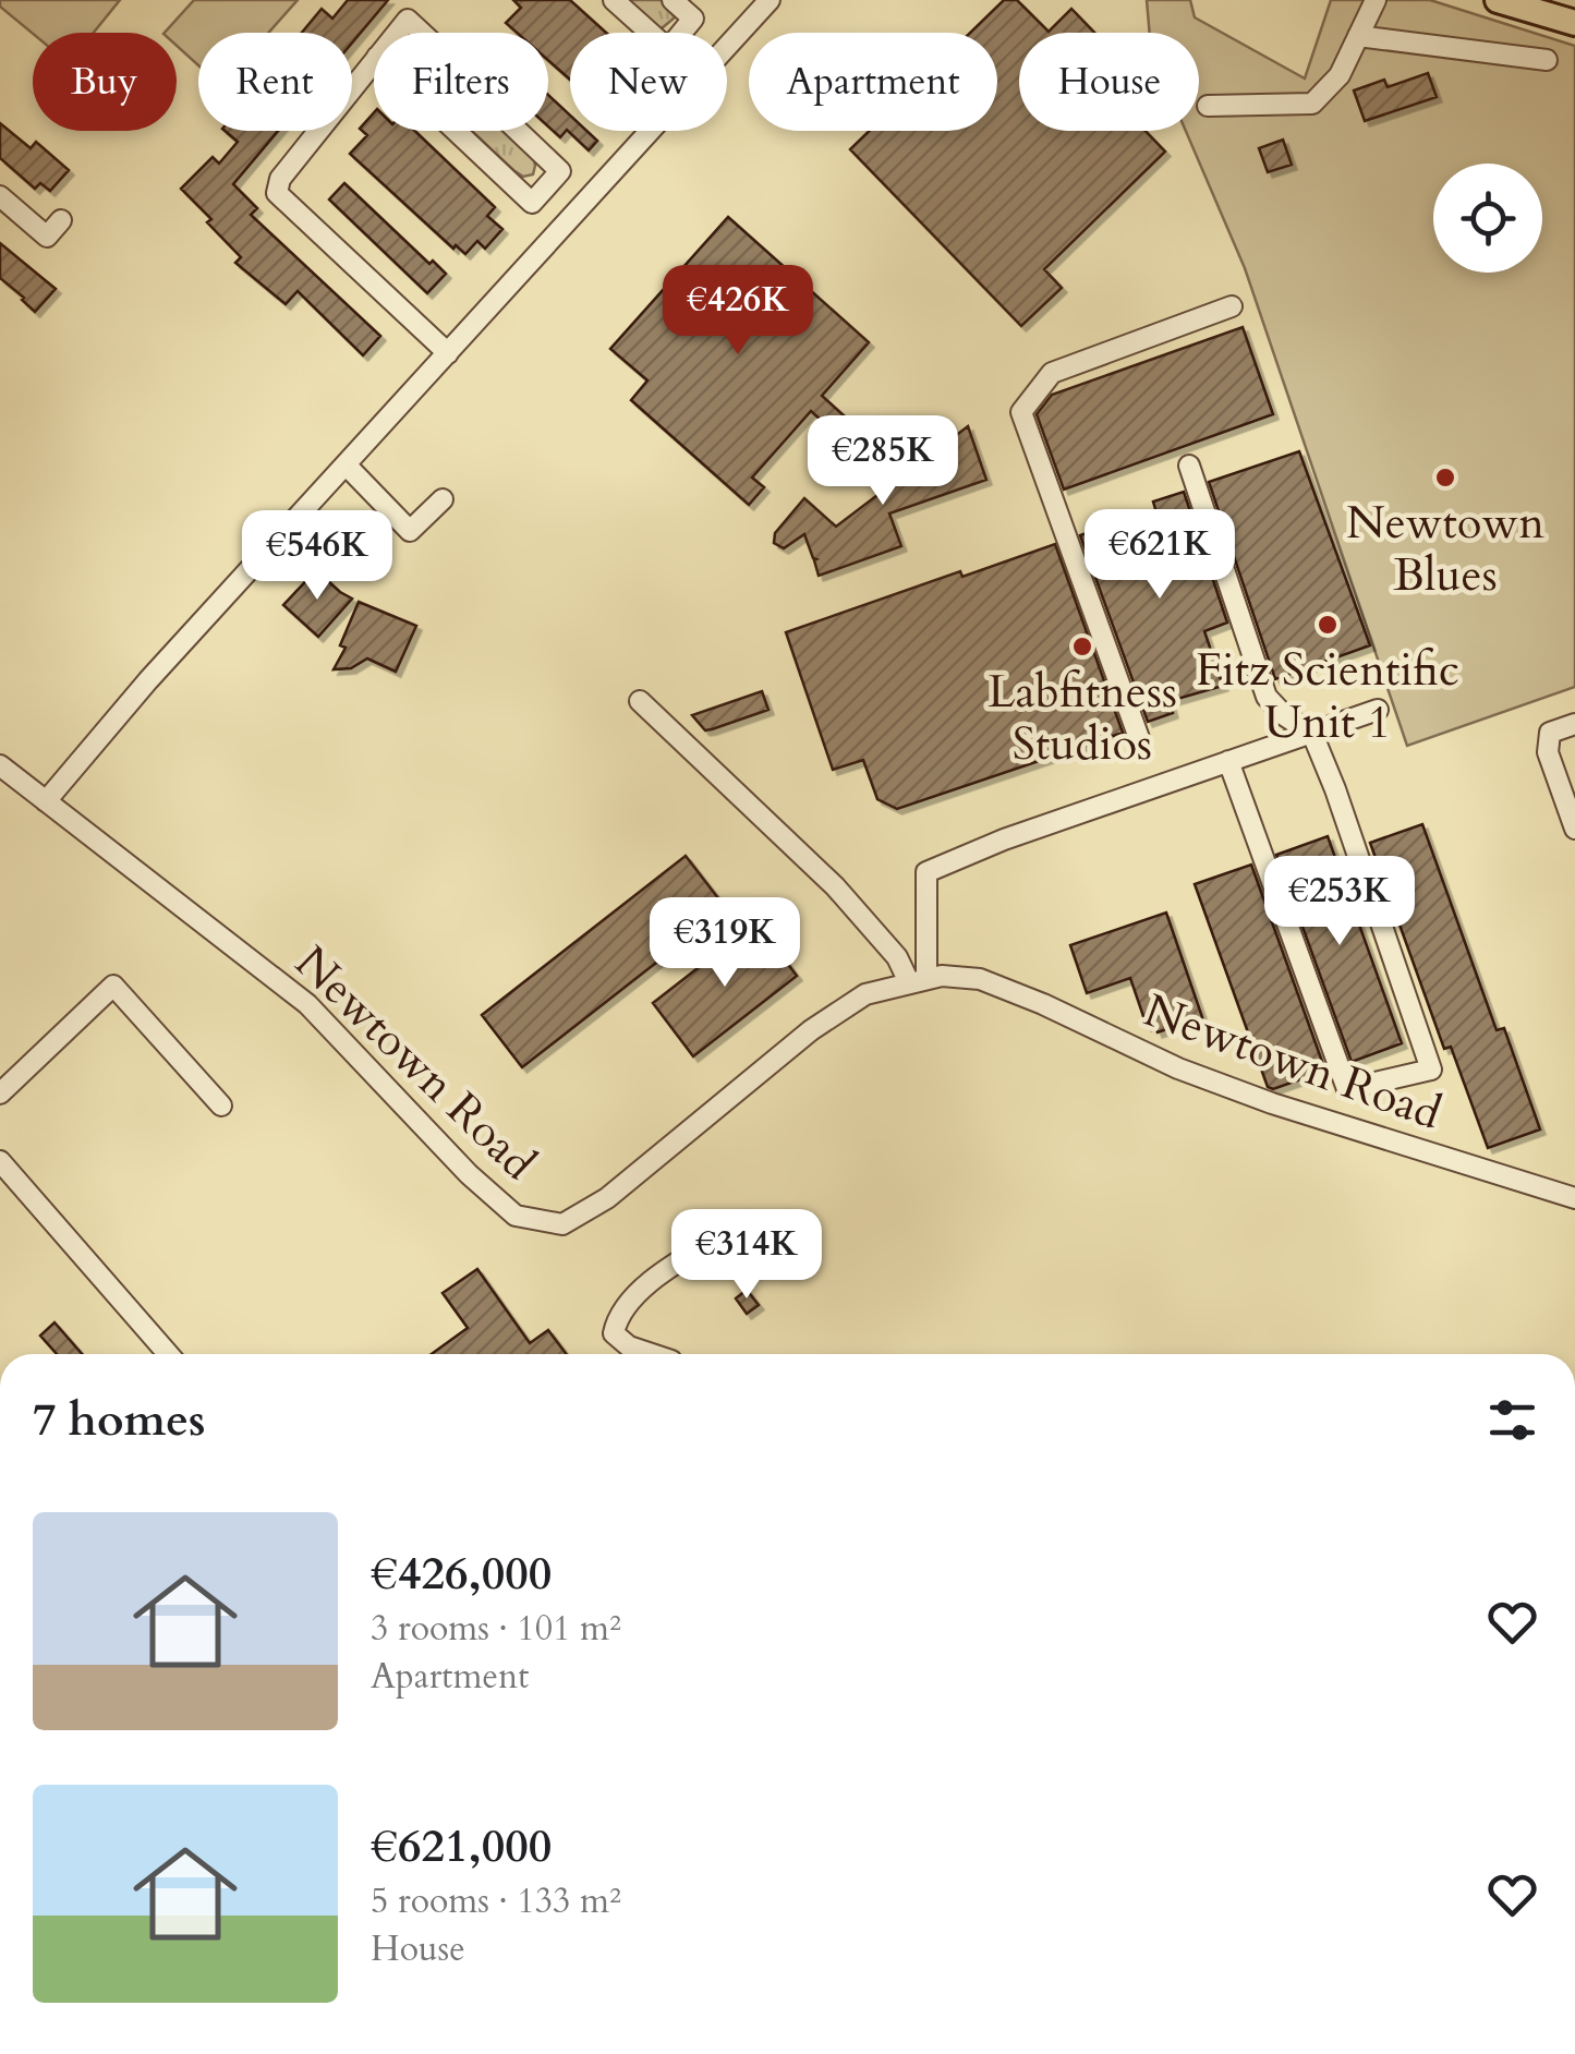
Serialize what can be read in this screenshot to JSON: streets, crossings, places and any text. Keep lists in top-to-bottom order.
{
  "streets": {
    "street": ["Newtown Road"]
  },
  "places": ["Newtown Blues", "Fitz Scientific Unit 1", "Labfitness Studios"],
  "page": {
    "chip": [
      "Buy",
      "Rent",
      "Filters",
      "New",
      "Apartment",
      "House"
    ],
    "price": [
      "€426K",
      "€285K",
      "€621K",
      "€546K",
      "€253K",
      "€319K",
      "€314K"
    ],
    "heading": "7 homes",
    "list": [
      {
        "name": "€426,000",
        "note": "3 rooms · 101 m² · Apartment"
      },
      {
        "name": "€621,000",
        "note": "5 rooms · 133 m² · House"
      }
    ]
  }
}
